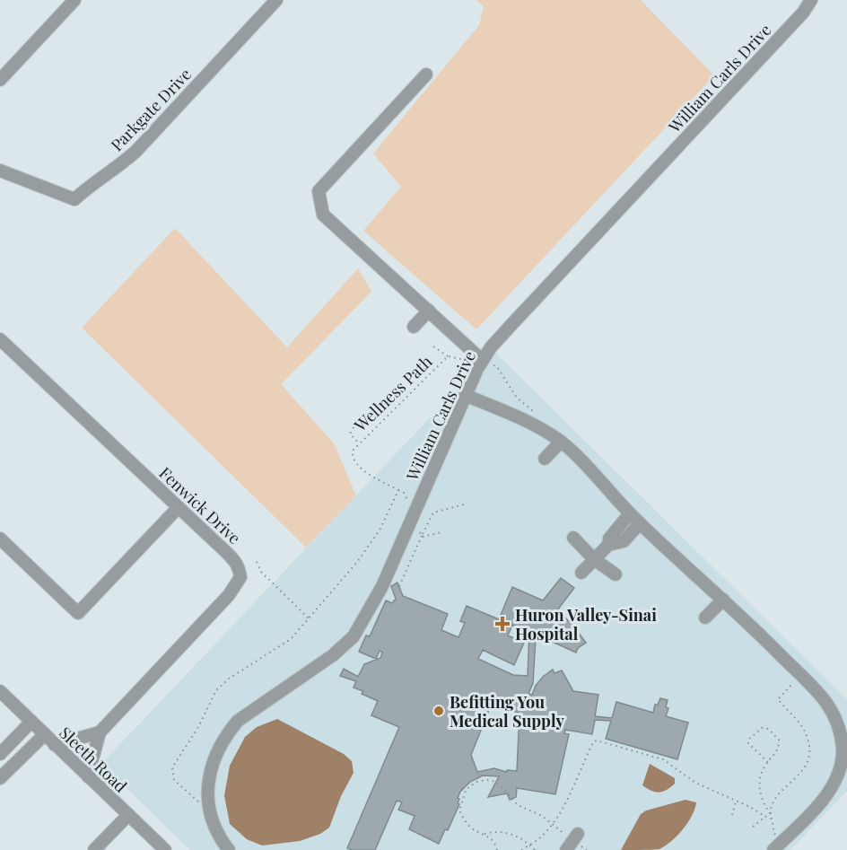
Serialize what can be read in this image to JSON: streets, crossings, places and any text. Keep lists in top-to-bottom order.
{
  "streets": {
    "street": [
      "William Carls Drive",
      "Parkgate Drive",
      "Fenwick Drive",
      "Sleeth Road"
    ],
    "path": ["Wellness Path"]
  },
  "crossings": [
    ["William Carls Drive", "Wellness Path"],
    ["Fenwick Drive", "Sleeth Road"]
  ],
  "places": {
    "health": ["Huron Valley-Sinai Hospital"],
    "other": ["Befitting You Medical Supply"]
  }
}
